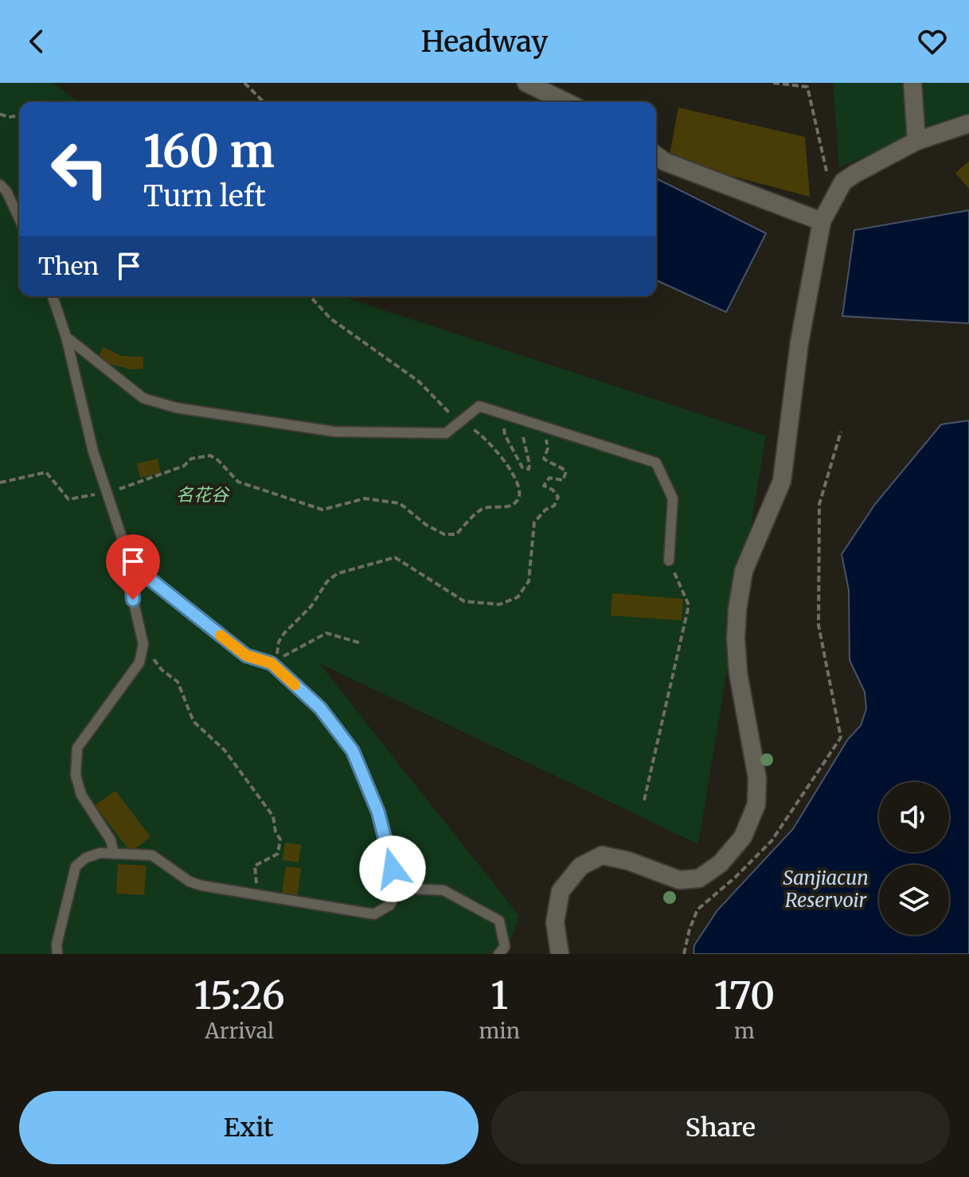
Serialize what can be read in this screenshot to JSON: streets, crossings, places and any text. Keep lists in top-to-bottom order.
{
  "water": ["Sanjiacun Reservoir"],
  "parks": ["名花谷"],
  "page": {
    "header": "Headway",
    "turn": ["160 m", "Turn left"],
    "then": "Then",
    "eta": [
      "15:26",
      "Arrival",
      "1",
      "min",
      "170",
      "m"
    ],
    "buttons": ["Exit", "Share"]
  }
}
